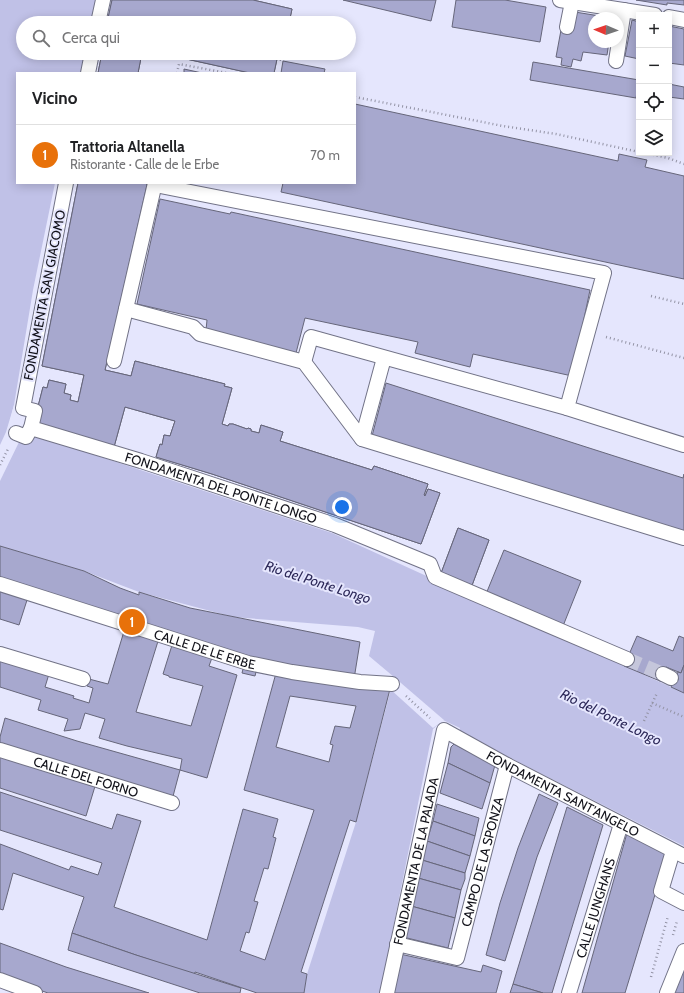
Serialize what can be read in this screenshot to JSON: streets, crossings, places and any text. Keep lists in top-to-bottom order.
{
  "streets": {
    "street": [
      "FONDAMENTA SAN GIACOMO",
      "FONDAMENTA DEL PONTE LONGO",
      "CALLE DE LE ERBE",
      "CALLE DEL FORNO",
      "FONDAMENTA SANT'ANGELO",
      "FONDAMENTA DE LA PALADA",
      "CAMPO DE LA SPONZA",
      "CALLE JUNGHANS"
    ]
  },
  "crossings": [
    ["FONDAMENTA SAN GIACOMO", "FONDAMENTA DEL PONTE LONGO"],
    ["FONDAMENTA SANT'ANGELO", "FONDAMENTA DE LA PALADA"],
    ["FONDAMENTA SANT'ANGELO", "CAMPO DE LA SPONZA"],
    ["FONDAMENTA SANT'ANGELO", "CALLE JUNGHANS"],
    ["FONDAMENTA DE LA PALADA", "CAMPO DE LA SPONZA"]
  ],
  "water": ["Rio del Ponte Longo"],
  "north": "left",
  "page": {
    "map_buttons": ["+", "−"],
    "search": "Cerca qui",
    "heading": "Vicino",
    "list": [
      {
        "mark": "1",
        "name": "Trattoria Altanella",
        "note": "Ristorante · Calle de le Erbe",
        "value": "70 m"
      }
    ],
    "pins": "1"
  }
}
